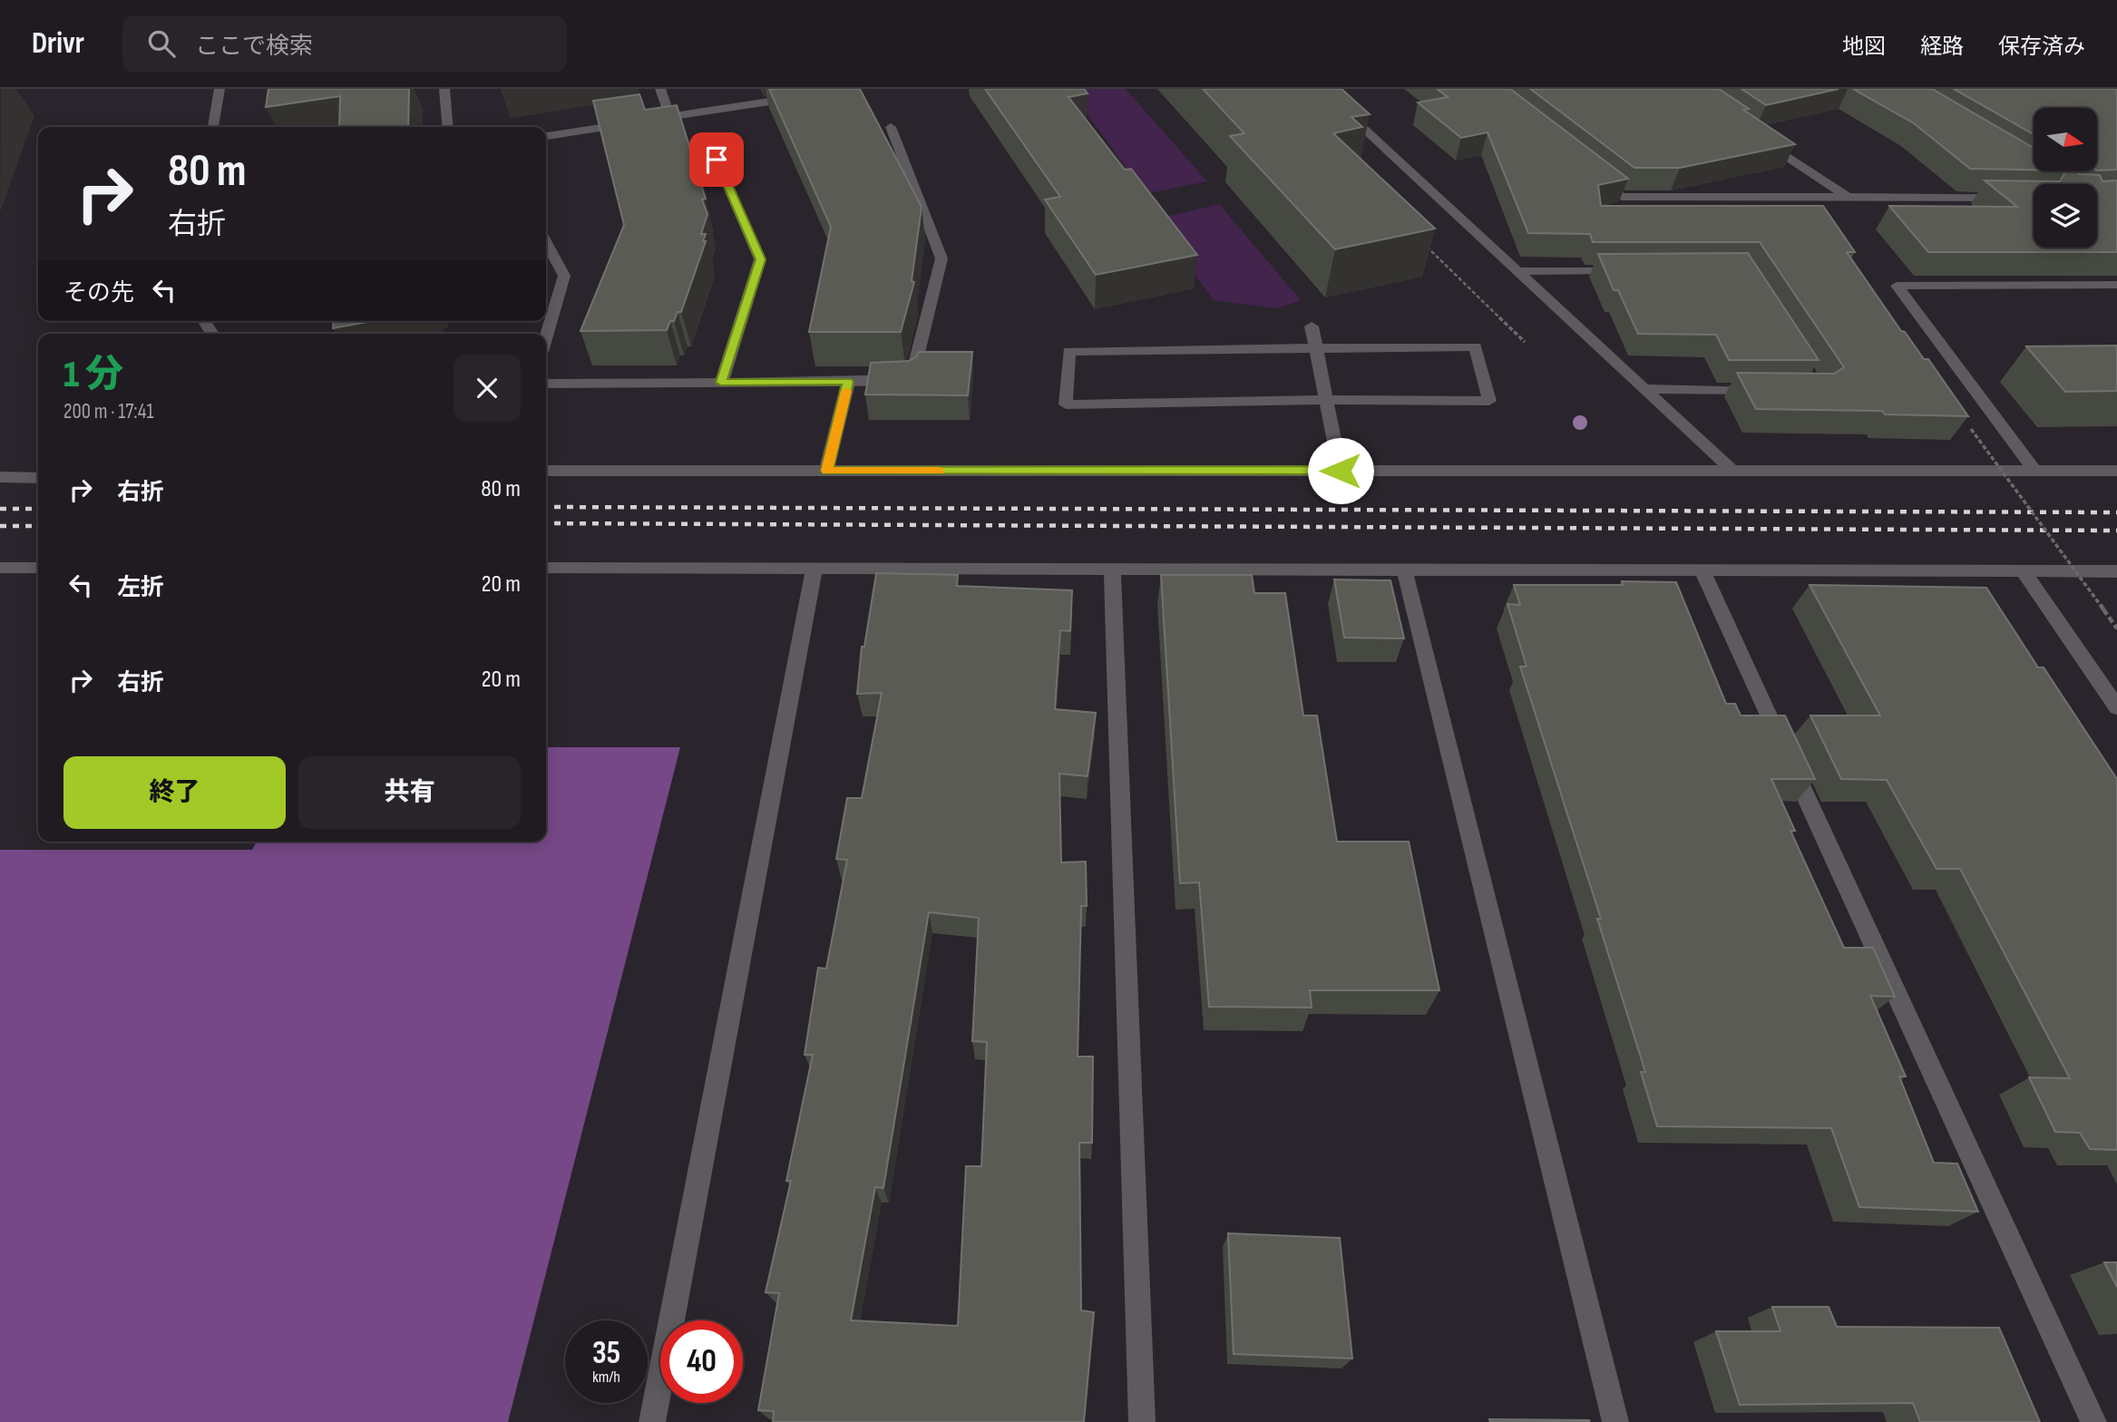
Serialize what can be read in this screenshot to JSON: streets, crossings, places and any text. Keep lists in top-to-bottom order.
{
  "north": "right",
  "page": {
    "header": "Drivr",
    "search": "ここで検索",
    "nav": ["地図", "経路", "保存済み"],
    "turn": ["80 m", "右折"],
    "then": "その先",
    "heading": ["1 分", "200 m · 17:41"],
    "list": [
      {
        "name": "右折",
        "value": "80 m"
      },
      {
        "name": "左折",
        "value": "20 m"
      },
      {
        "name": "右折",
        "value": "20 m"
      }
    ],
    "buttons": ["終了", "共有"],
    "speed": "35 km/h",
    "limit": "40"
  }
}
